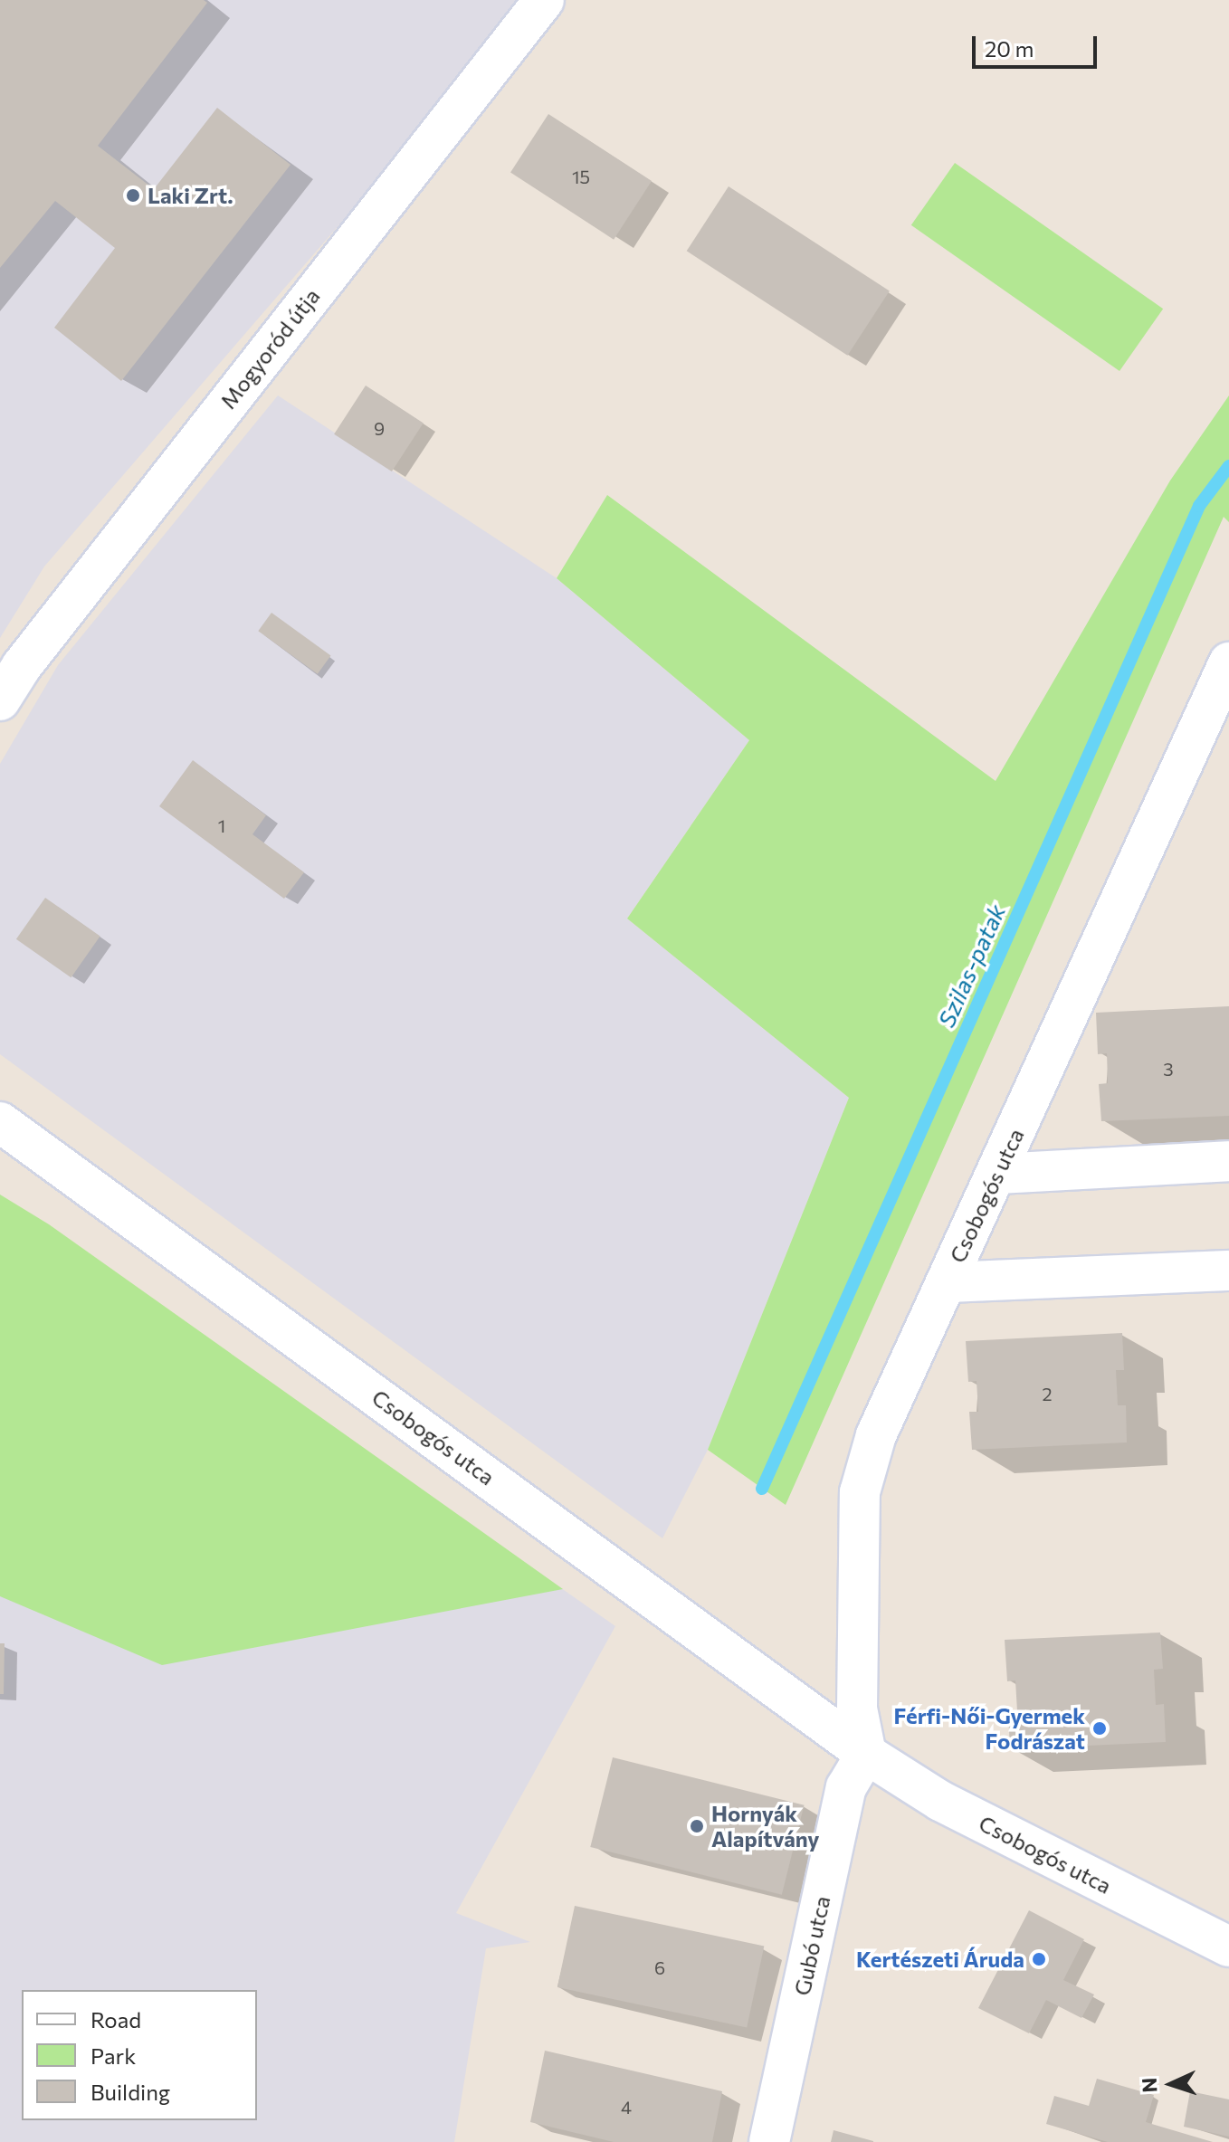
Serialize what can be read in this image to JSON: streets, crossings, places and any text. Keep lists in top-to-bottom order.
{
  "streets": {
    "street": ["Mogyoród útja", "Csobogós utca", "Gubó utca"]
  },
  "crossings": [
    ["Csobogós utca", "Gubó utca"]
  ],
  "water": ["Szilas-patak"],
  "places": [
    "Laki Zrt.",
    "Férfi-Női-Gyermek Fodrászat",
    "Hornyák Alapítvány",
    "Kertészeti Áruda"
  ],
  "house_numbers": [
    "15",
    "9",
    "1",
    "3",
    "2",
    "6",
    "4"
  ],
  "legend": ["Road", "Park", "Building"],
  "scale_bar": "20 m",
  "north": "left"
}
